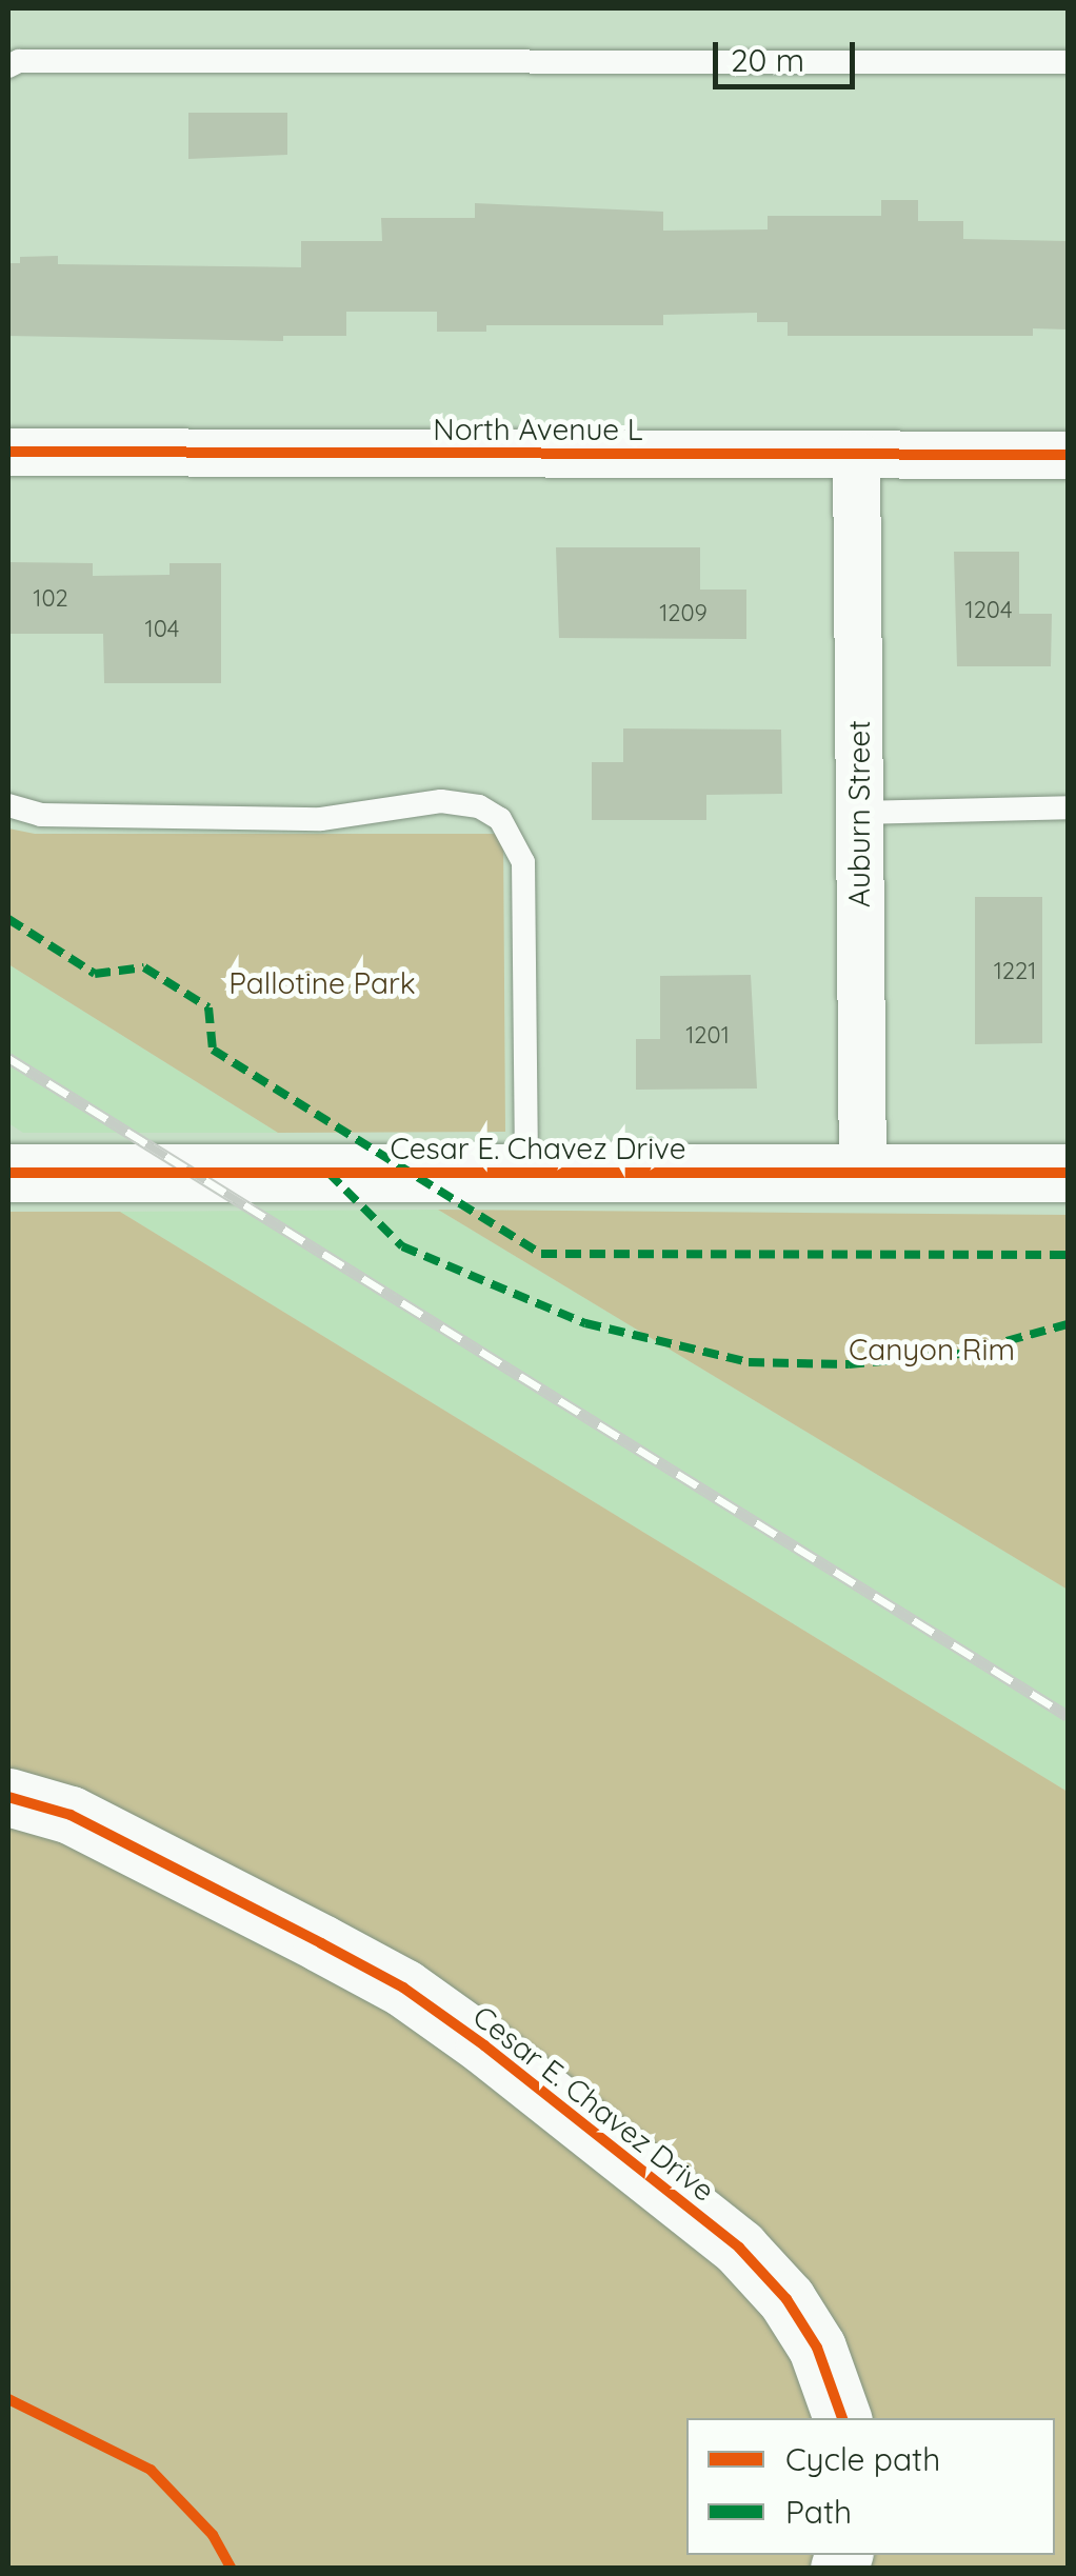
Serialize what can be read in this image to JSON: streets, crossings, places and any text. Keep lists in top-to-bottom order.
{
  "streets": {
    "street": ["North Avenue L", "Auburn Street", "Cesar E. Chavez Drive"]
  },
  "crossings": [
    ["North Avenue L", "Auburn Street"],
    ["Auburn Street", "Cesar E. Chavez Drive"]
  ],
  "parks": ["Pallotine Park", "Canyon Rim"],
  "house_numbers": [
    "102",
    "1204",
    "1209",
    "104",
    "1221",
    "1201"
  ],
  "legend": ["Cycle path", "Path"],
  "scale_bar": "20 m"
}
